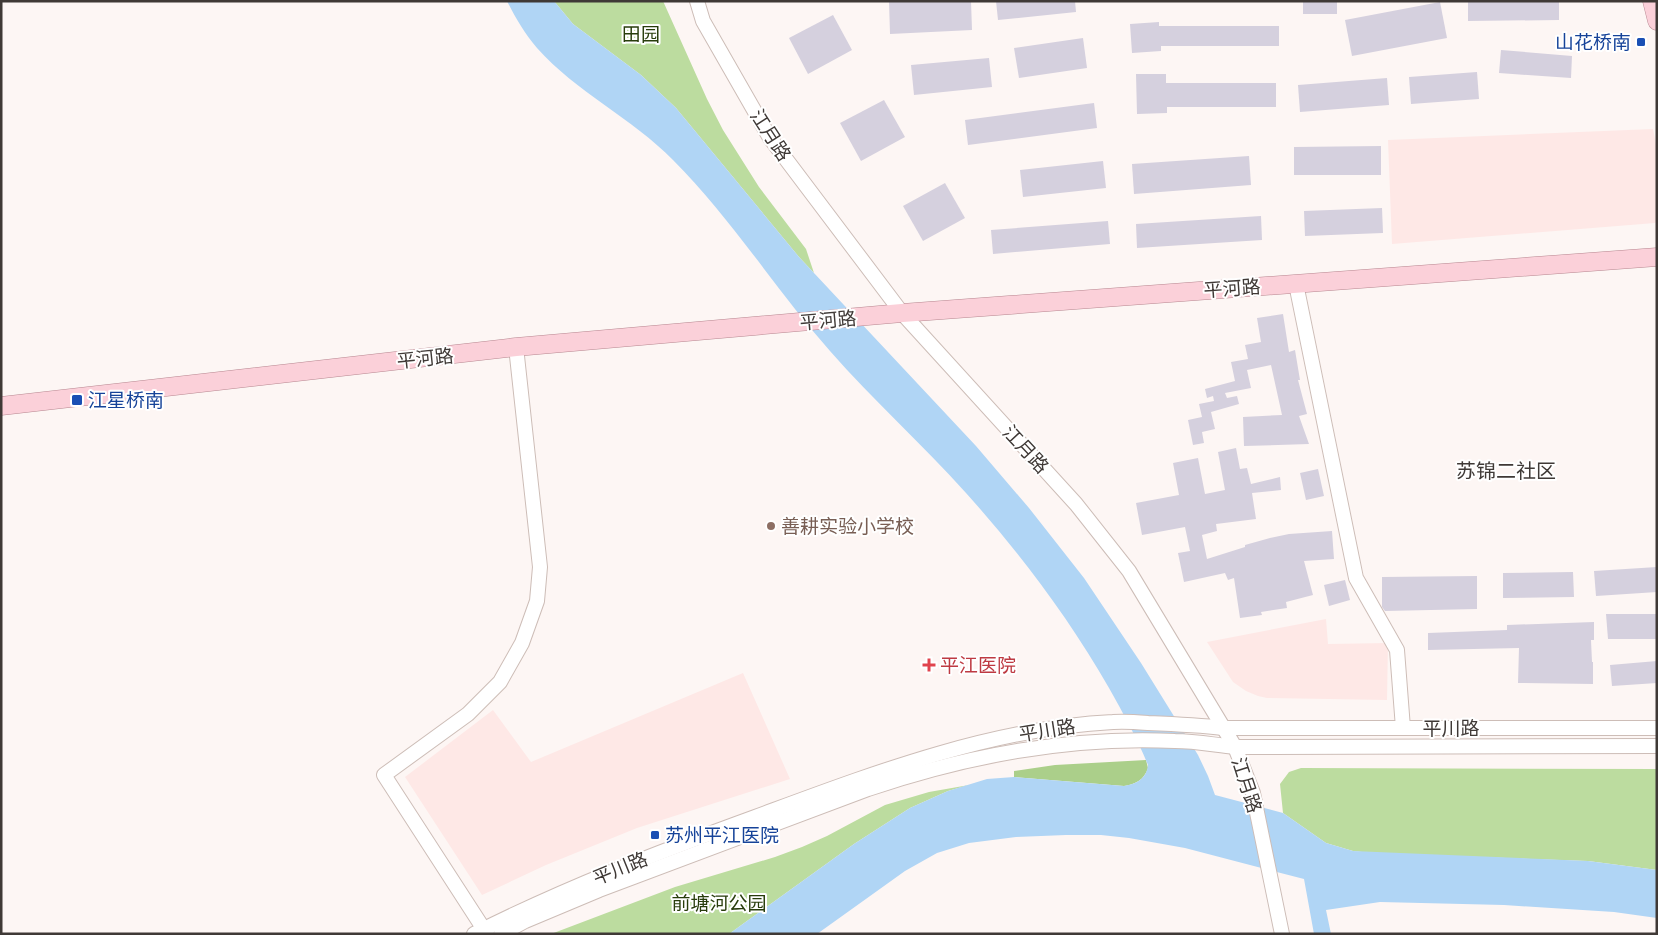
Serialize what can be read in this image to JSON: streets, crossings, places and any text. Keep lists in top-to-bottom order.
{
  "streets": {
    "main road": ["平河路"],
    "street": ["江月路", "平川路"]
  },
  "crossings": [
    ["江月路", "平河路"],
    ["江月路", "平川路"]
  ],
  "districts": ["苏锦二社区"],
  "parks": ["田园", "前塘河公园"],
  "places": {
    "transit": ["山花桥南", "江星桥南", "苏州平江医院"],
    "other": ["善耕实验小学校"],
    "health": ["平江医院"]
  }
}
